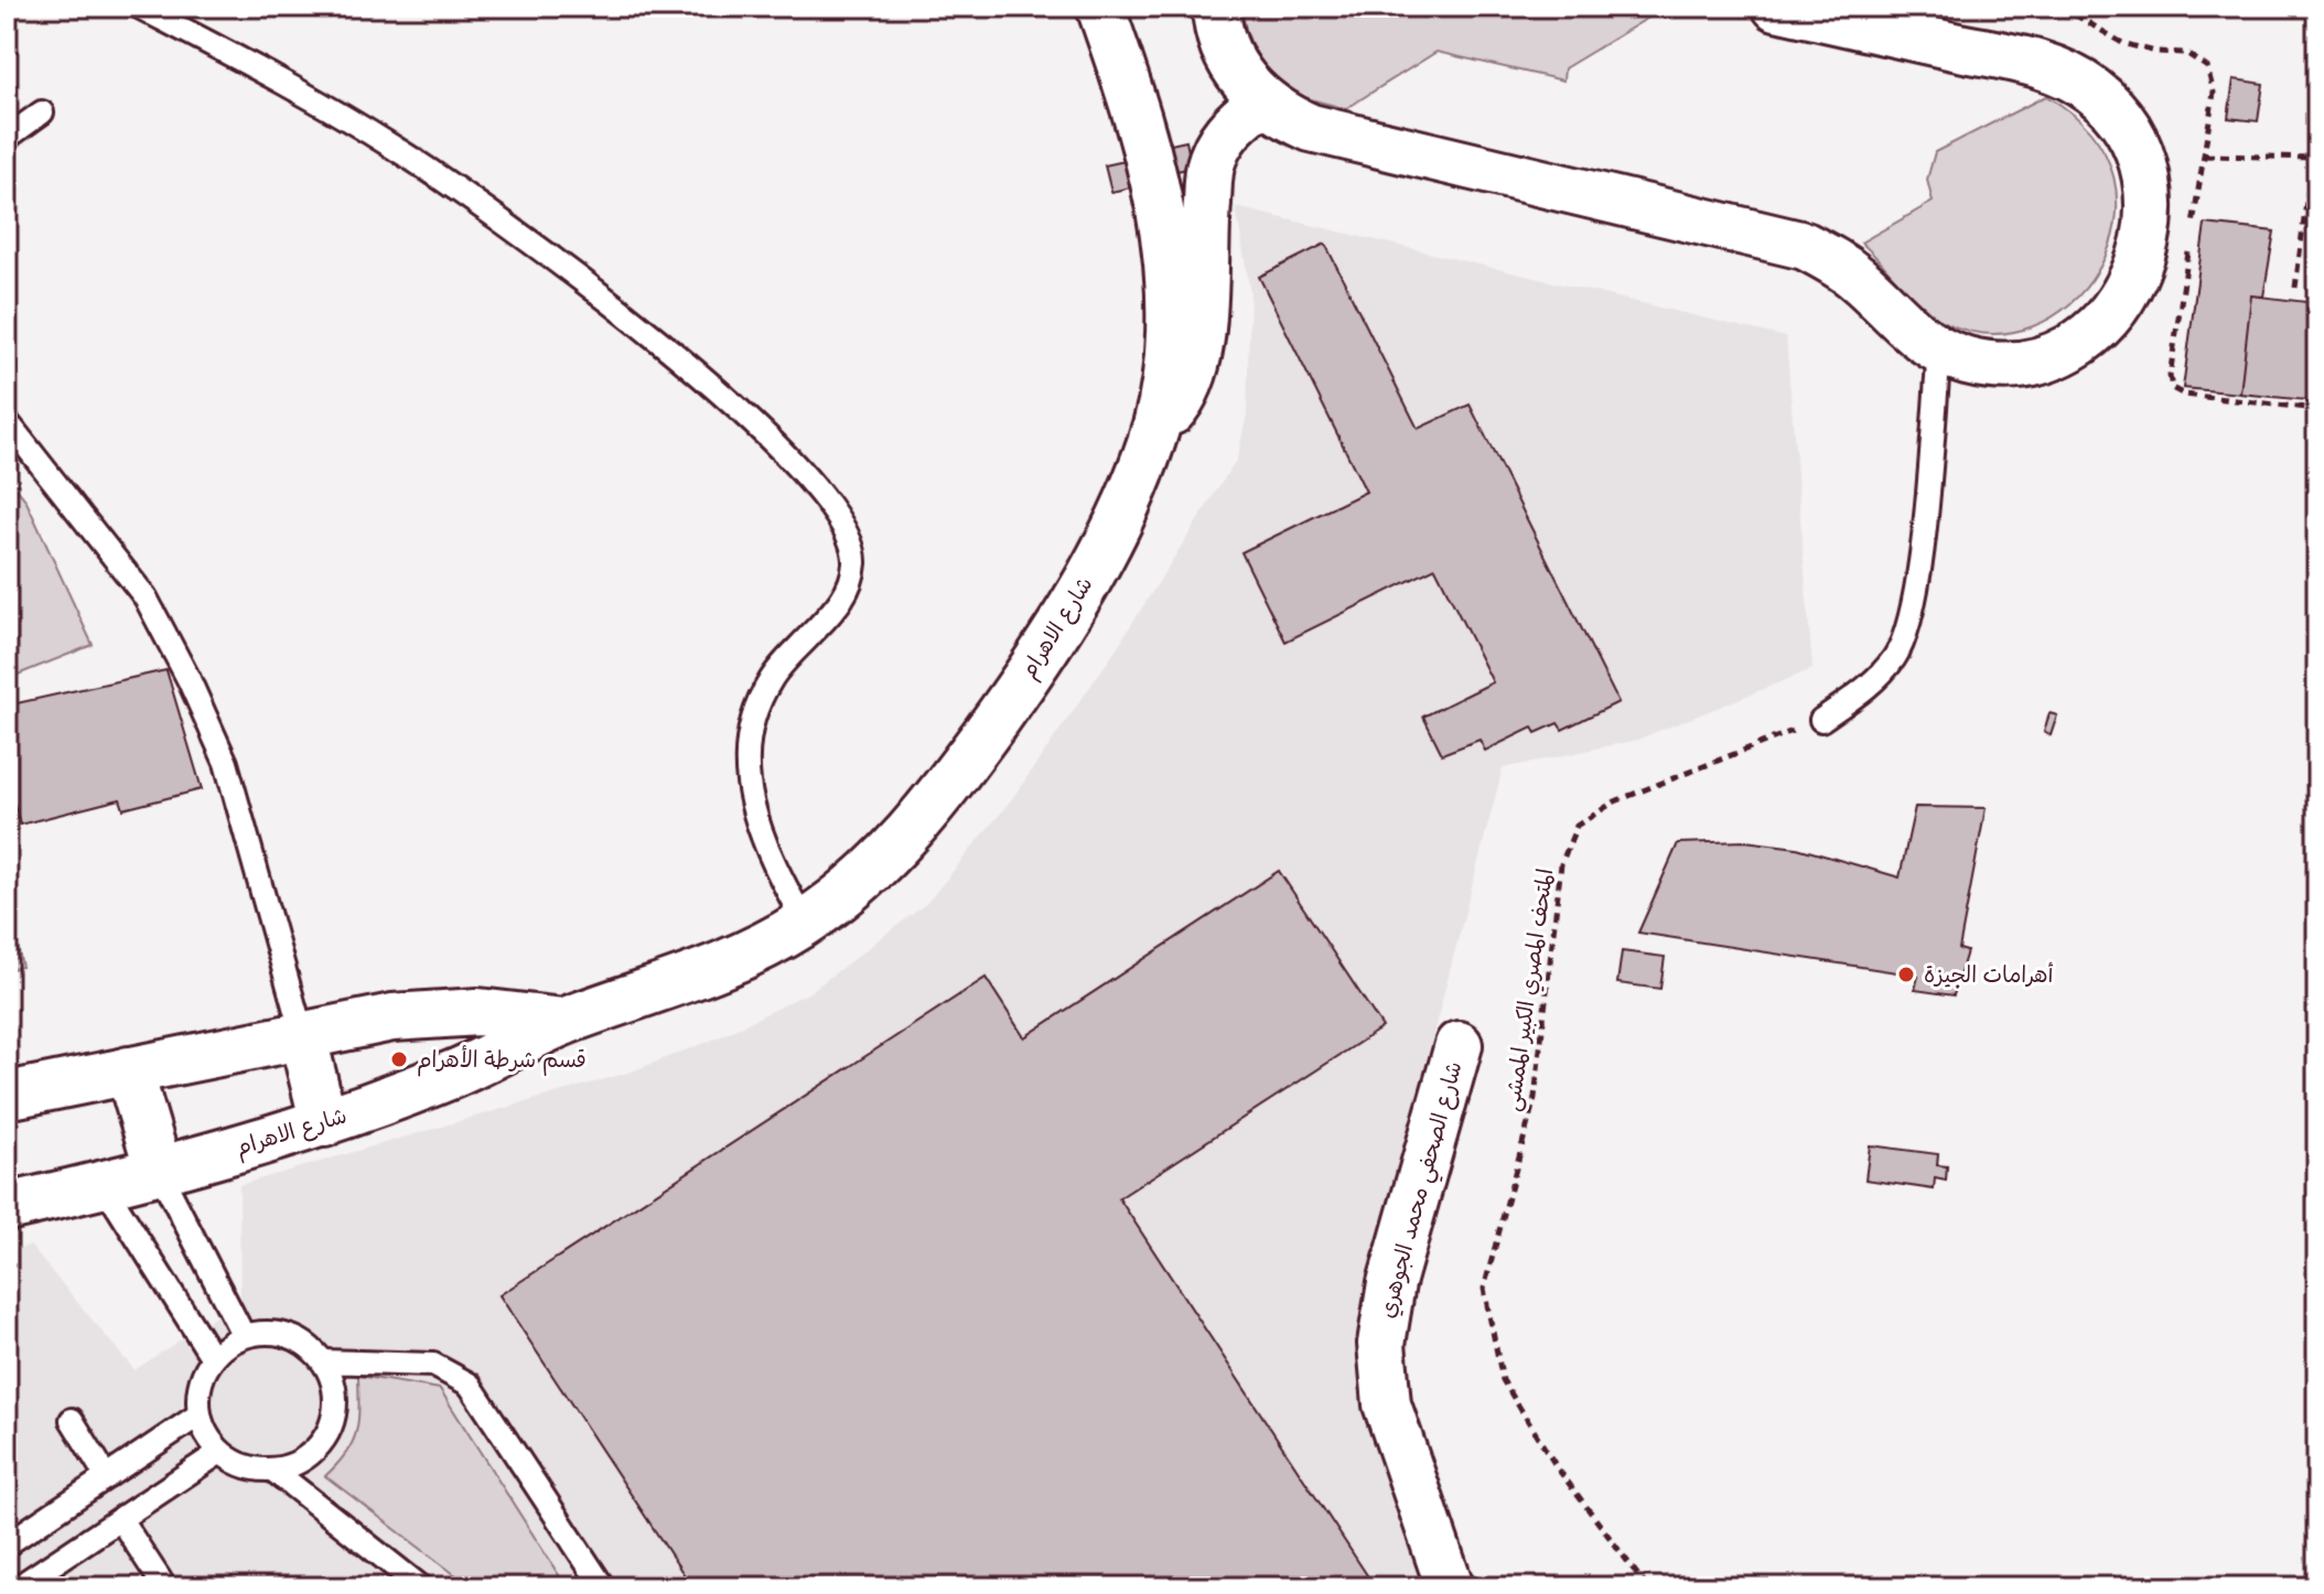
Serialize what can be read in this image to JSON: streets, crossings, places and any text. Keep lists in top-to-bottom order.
{
  "streets": {
    "street": ["شارع الاهرام", "شارع الصحفي محمد الجوهري"],
    "path": ["المتحف المصري الكبير الممشى"]
  },
  "places": ["أهرامات الجيزة", "قسم شرطة الأهرام"]
}
